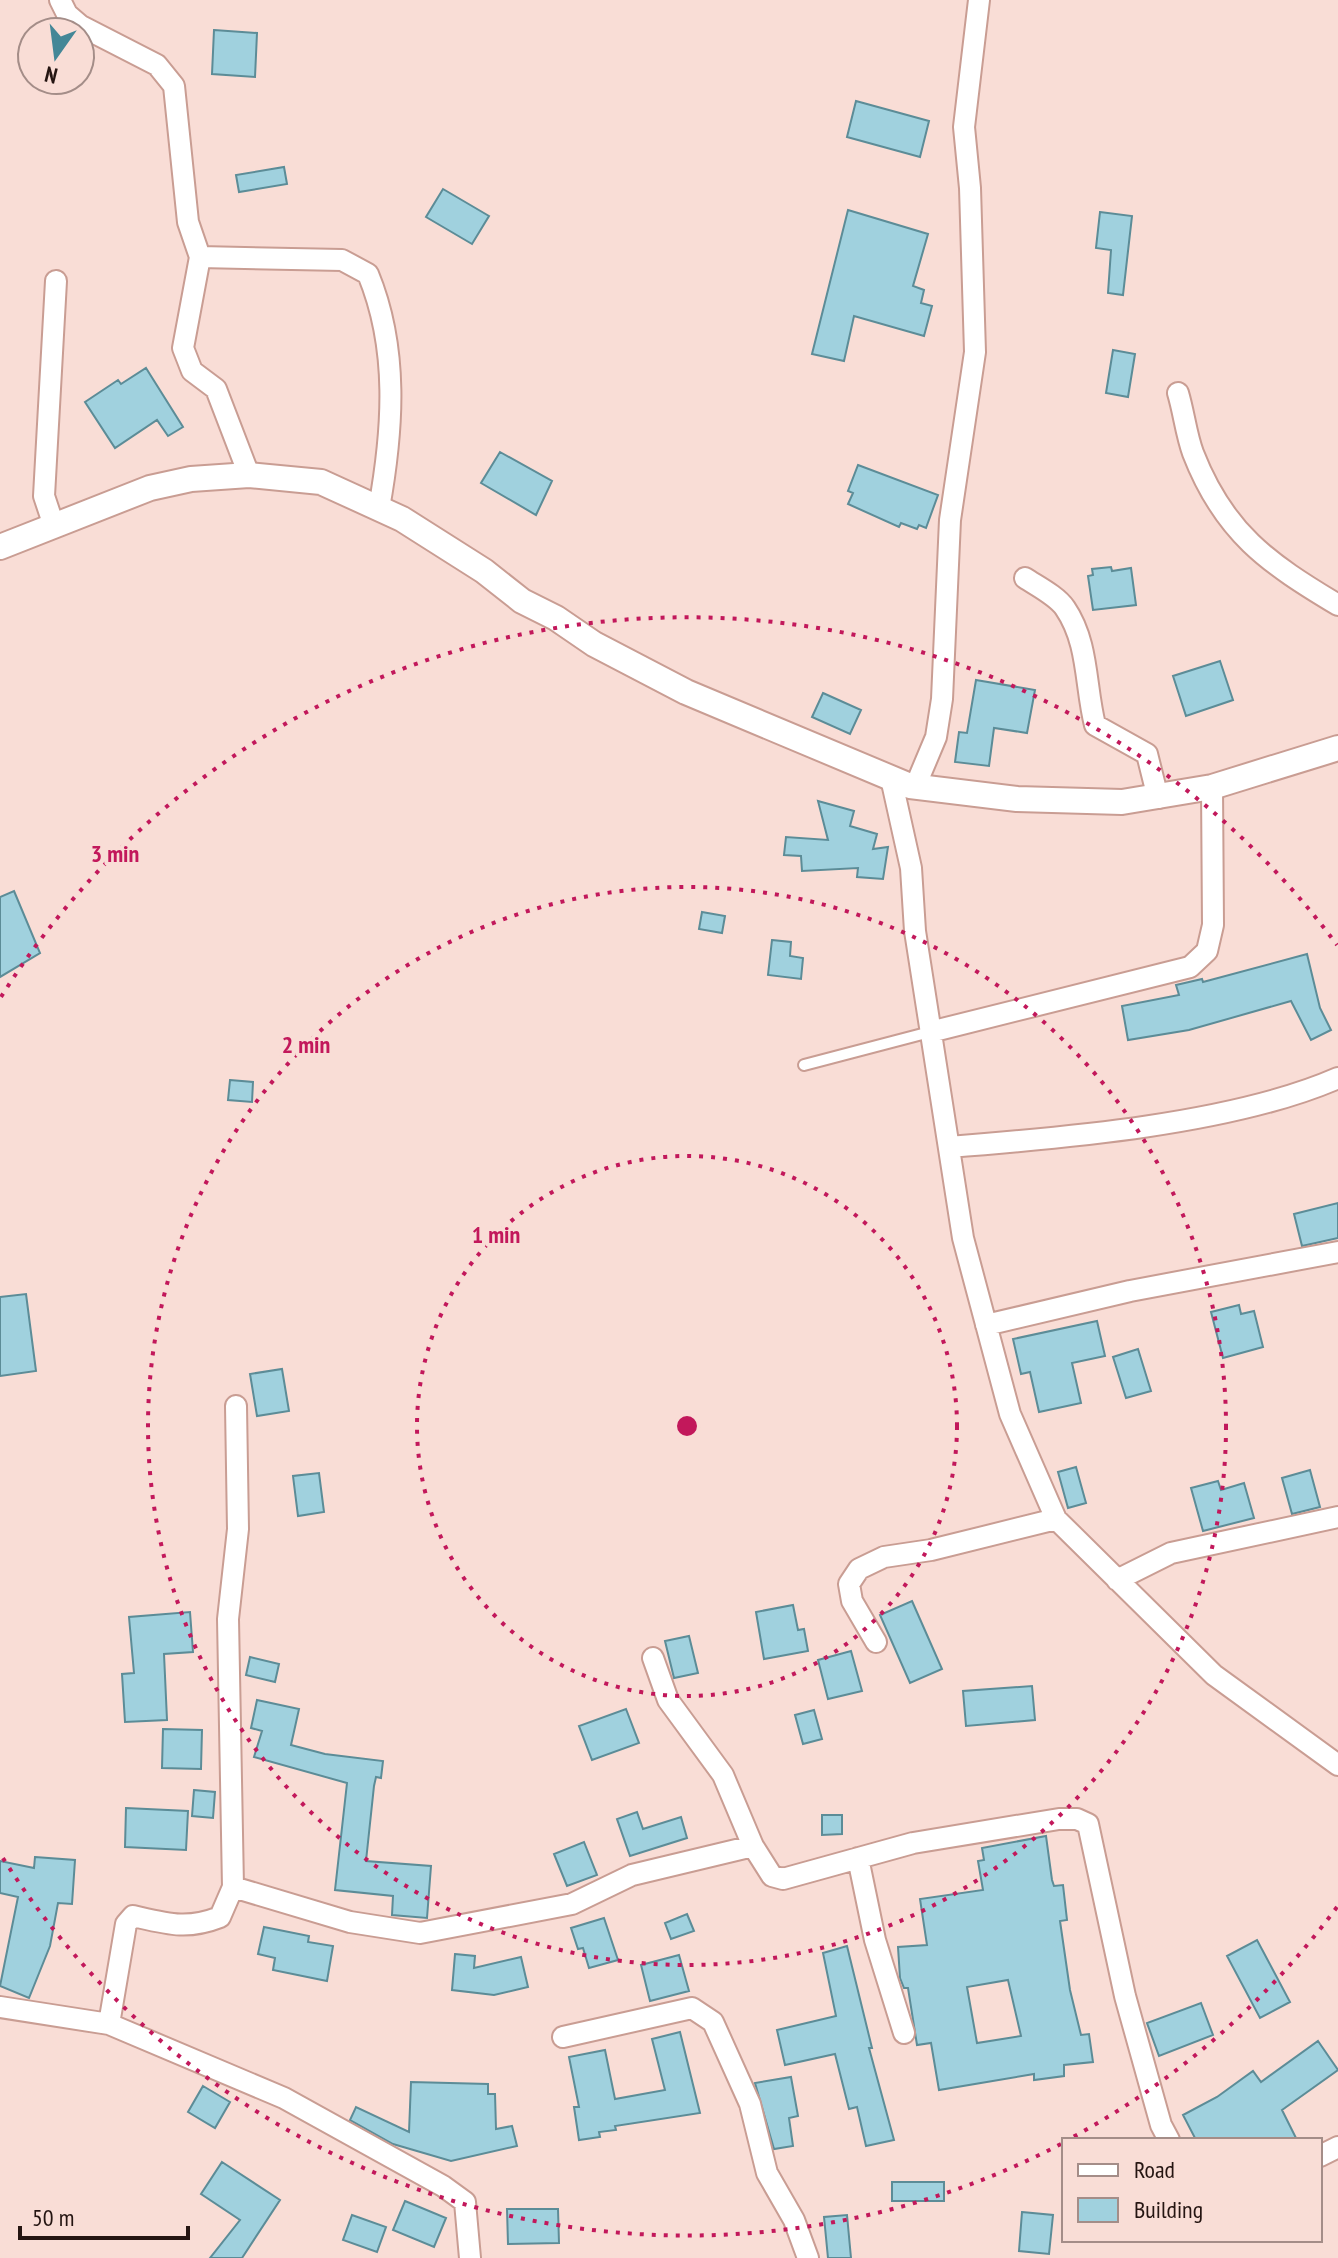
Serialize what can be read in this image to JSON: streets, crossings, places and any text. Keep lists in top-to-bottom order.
{
  "legend": ["Road", "Building"],
  "scale_bar": "50 m",
  "north": "bottom",
  "rings": ["3 min", "2 min", "1 min"]
}
